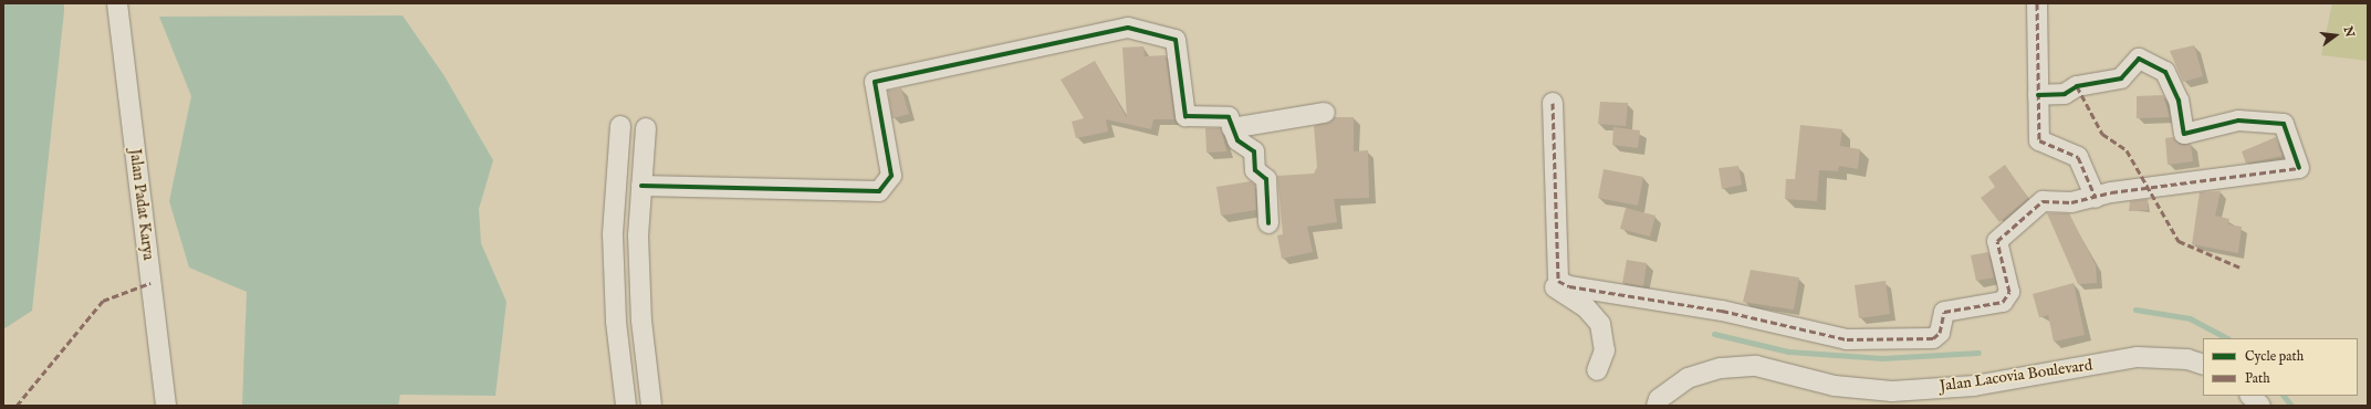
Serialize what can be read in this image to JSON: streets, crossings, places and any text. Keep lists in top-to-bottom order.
{
  "streets": {
    "street": ["Jalan Padat Karya", "Jalan Lacovia Boulevard"]
  },
  "legend": ["Cycle path", "Path"],
  "north": "right"
}
